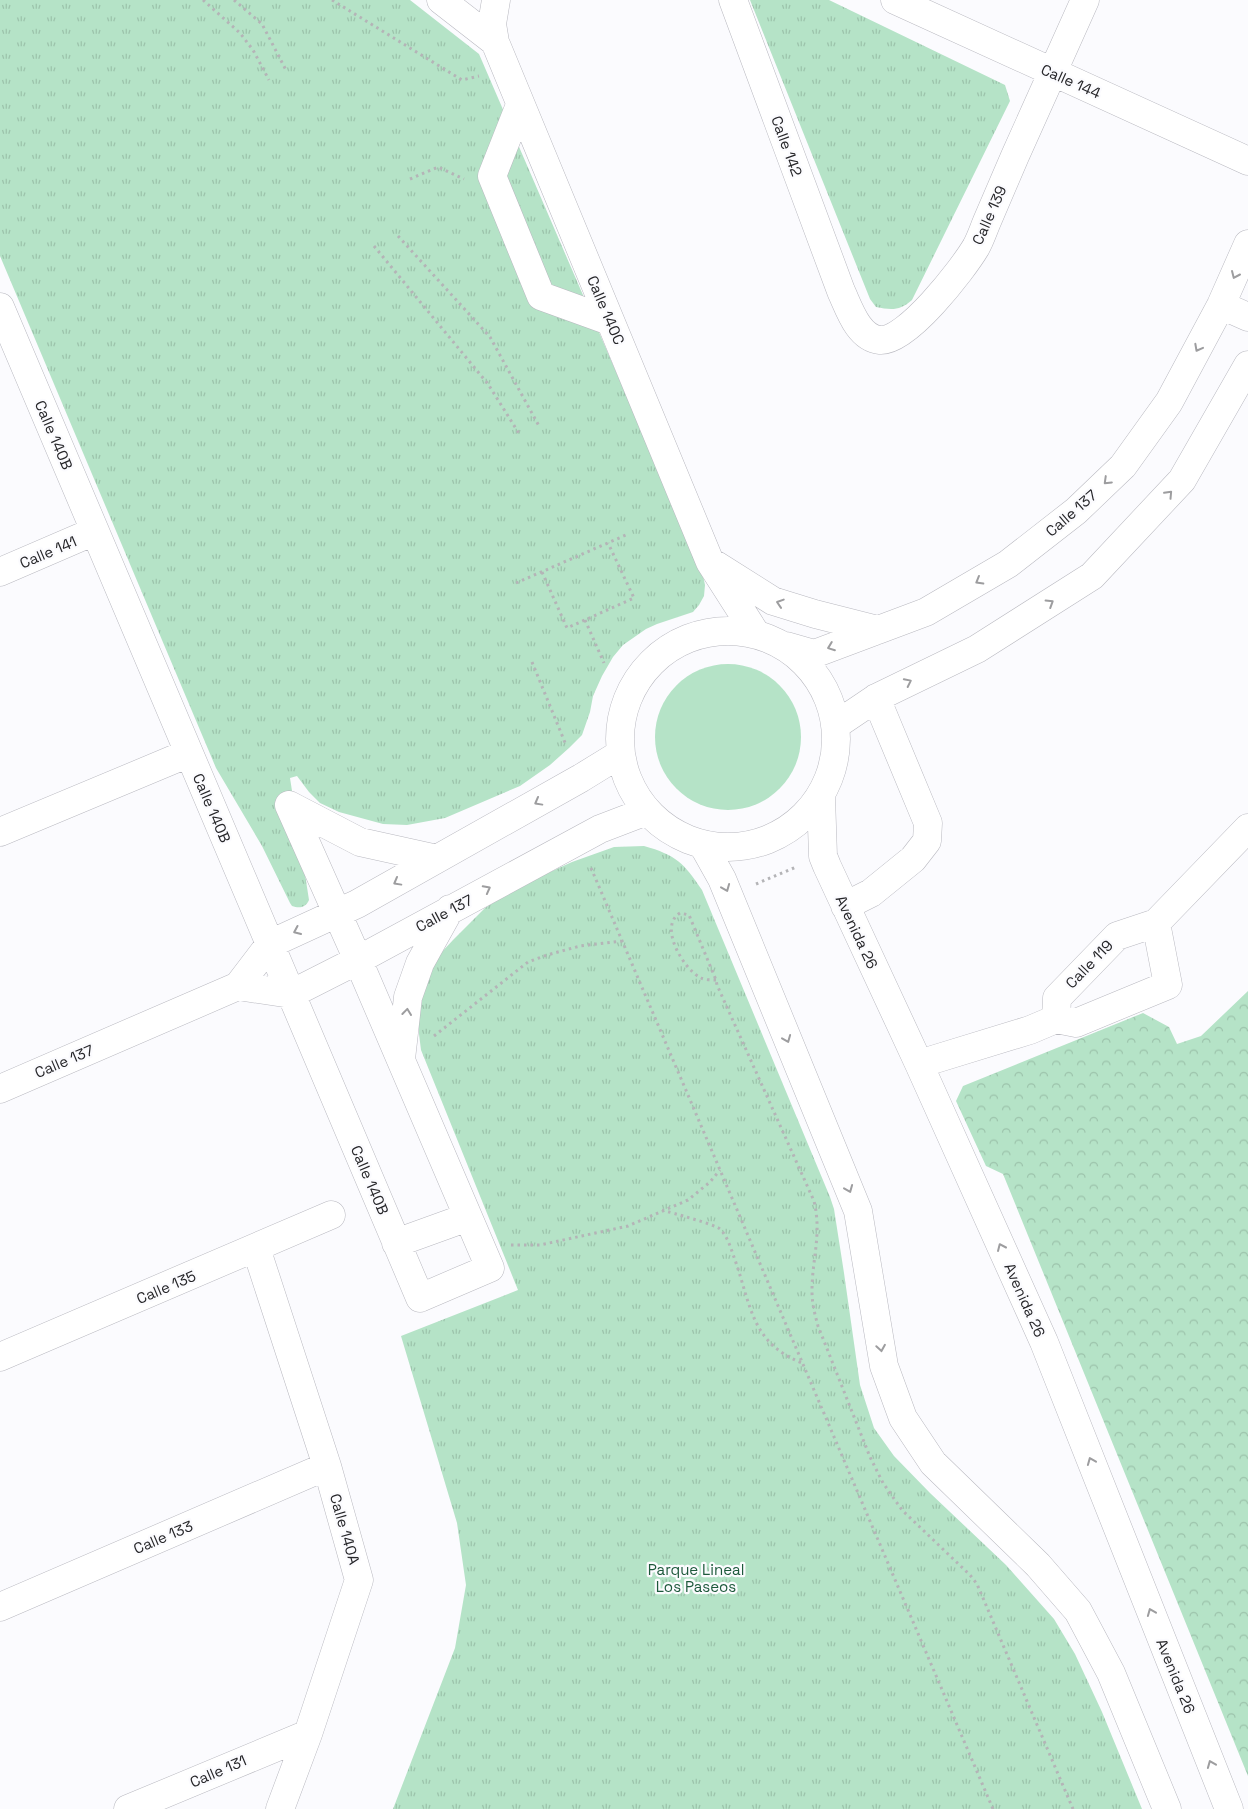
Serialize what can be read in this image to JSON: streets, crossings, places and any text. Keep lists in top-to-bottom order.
{
  "streets": {
    "street": [
      "Calle 144",
      "Calle 142",
      "Calle 139",
      "Calle 140C",
      "Calle 140B",
      "Calle 137",
      "Calle 141",
      "Avenida 26",
      "Calle 119",
      "Calle 135",
      "Calle 140A",
      "Calle 133",
      "Calle 131"
    ]
  },
  "crossings": [
    ["Calle 144", "Calle 139"],
    ["Calle 142", "Calle 139"],
    ["Calle 140B", "Calle 137"],
    ["Calle 140B", "Calle 141"],
    ["Calle 135", "Calle 140A"],
    ["Calle 140A", "Calle 133"],
    ["Calle 140A", "Calle 131"]
  ],
  "parks": ["Parque Lineal Los Paseos"]
}
